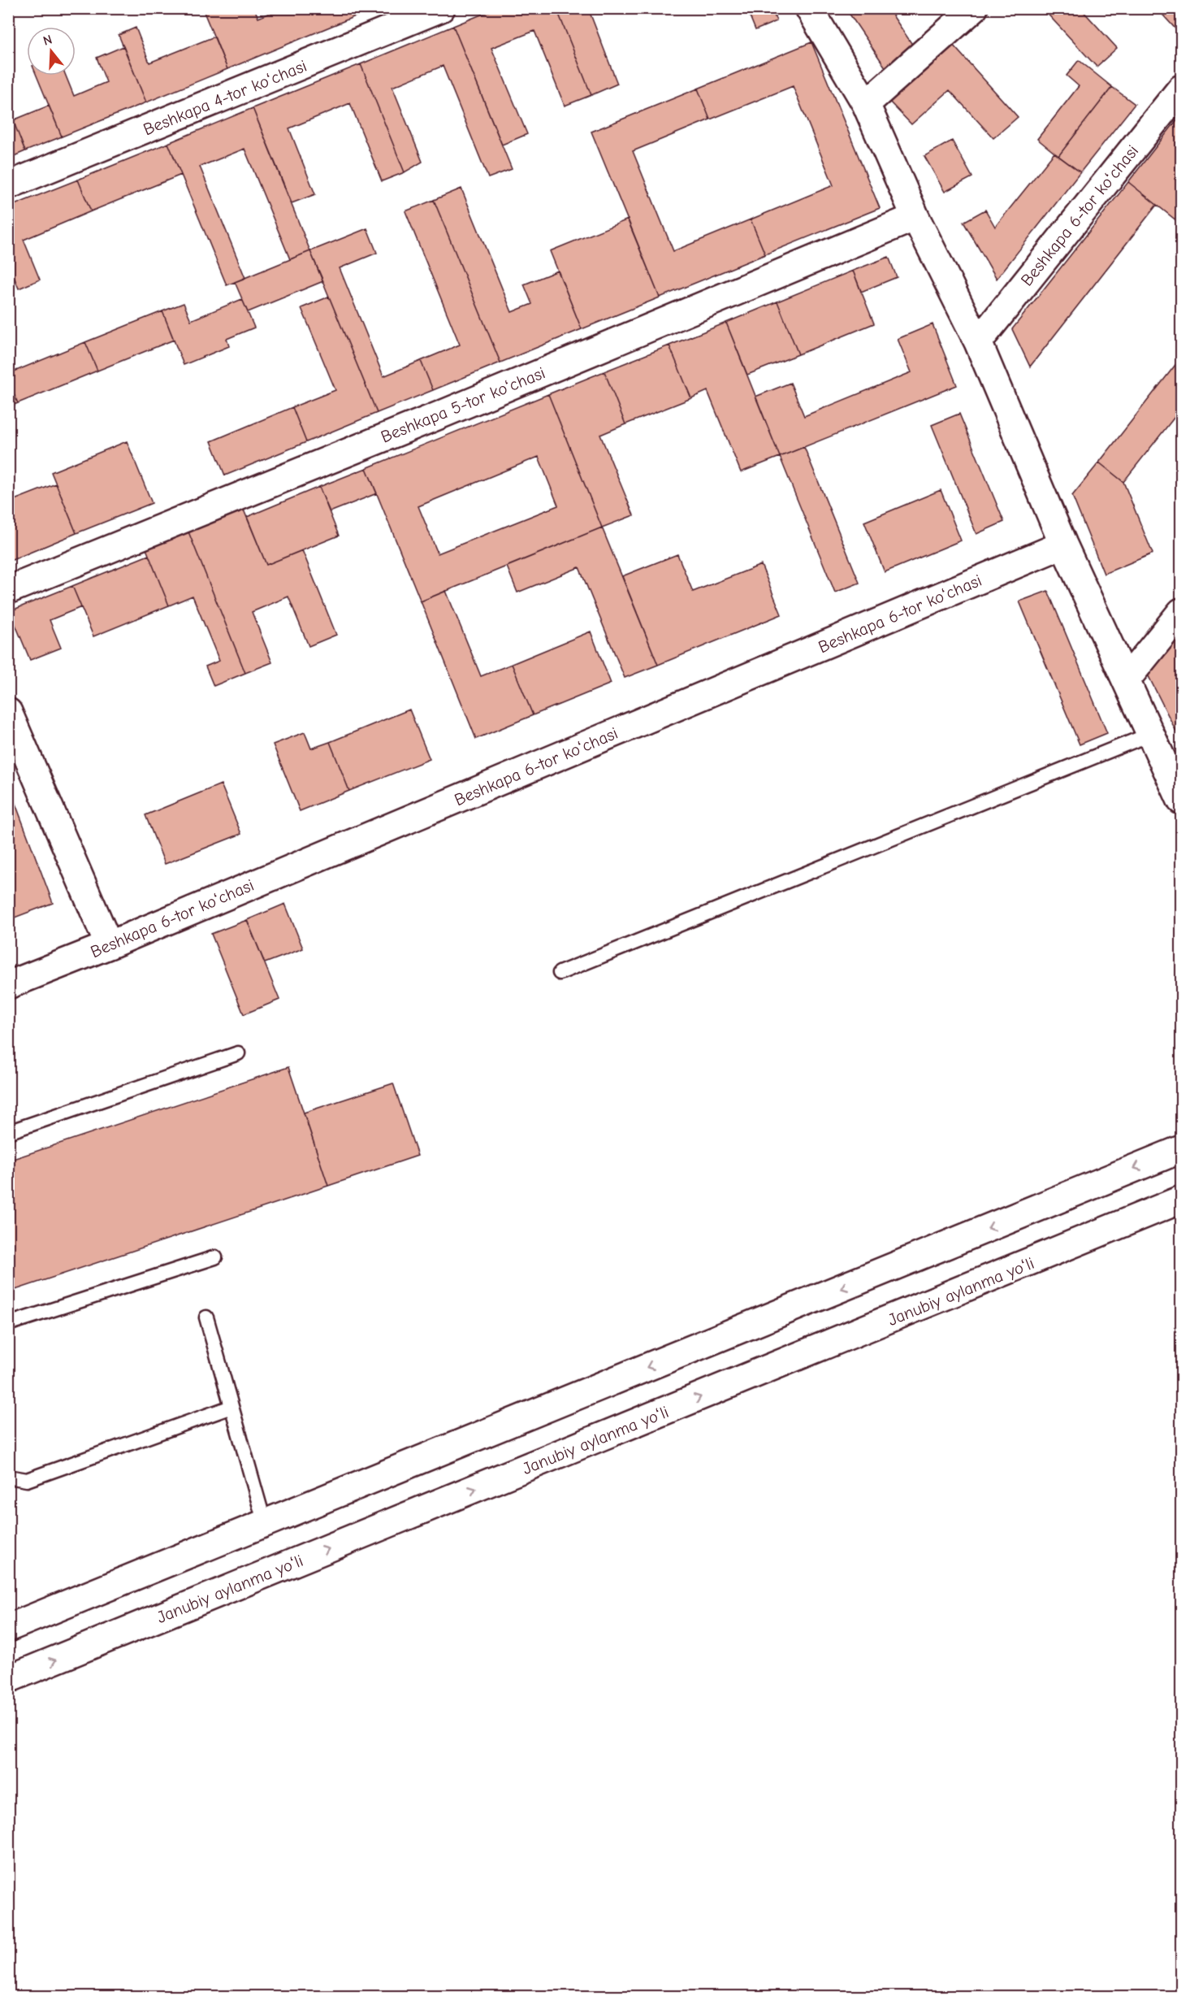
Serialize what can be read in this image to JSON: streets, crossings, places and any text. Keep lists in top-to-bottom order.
{
  "streets": {
    "main road": [
      "Beshkapa 4-tor koʻchasi",
      "Beshkapa 6-tor koʻchasi",
      "Beshkapa 5-tor koʻchasi",
      "Janubiy aylanma yoʻli"
    ]
  },
  "north": "top"
}
